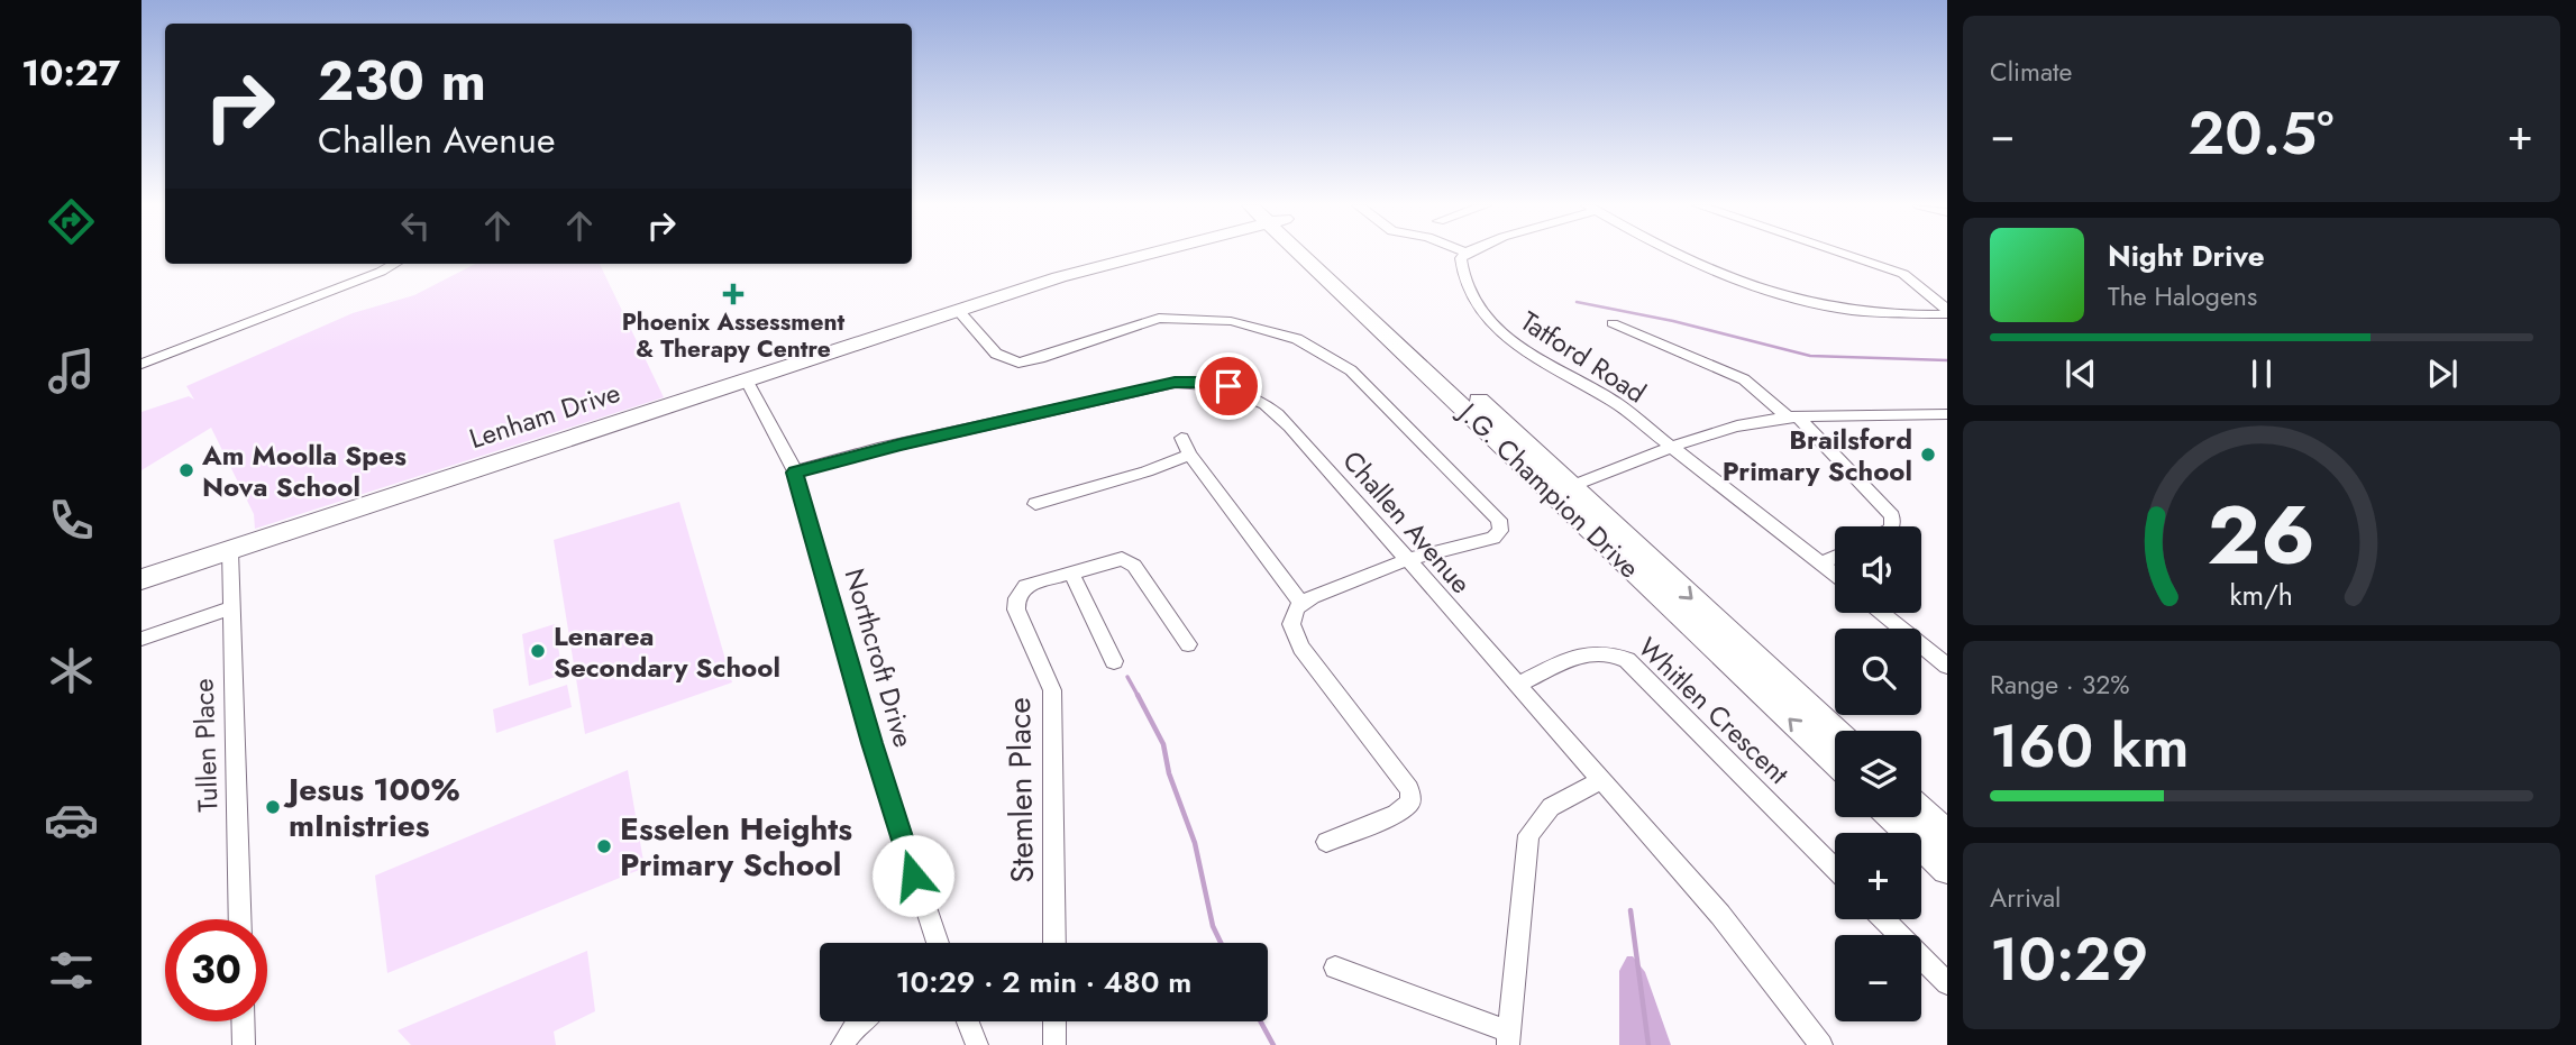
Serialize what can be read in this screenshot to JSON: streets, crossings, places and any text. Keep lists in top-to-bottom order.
{
  "streets": {
    "main road": ["Lenham Drive", "J.G. Champion Drive"],
    "street": [
      "Tatford Road",
      "Challen Avenue",
      "Northcroft Drive",
      "Whitlen Crescent",
      "Tullen Place",
      "Stemlen Place"
    ]
  },
  "crossings": [
    ["Lenham Drive", "Northcroft Drive"],
    ["Lenham Drive", "Tullen Place"],
    ["Challen Avenue", "Northcroft Drive"],
    ["Challen Avenue", "Whitlen Crescent"]
  ],
  "places": {
    "health": ["Phoenix Assessment & Therapy Centre"],
    "other": [
      "Brailsford Primary School",
      "Am Moolla Spes Nova School",
      "Lenarea Secondary School",
      "Jesus 100% mInistries",
      "Esselen Heights Primary School"
    ]
  },
  "page": {
    "tabs": "10:27",
    "tile": [
      "Climate",
      ["Range · 32%", "160 km"],
      ["Arrival", "10:29"]
    ],
    "turn": ["230 m", "Challen Avenue"],
    "heat": ["−", "20.5°", "+"],
    "song": ["Night Drive", "The Halogens"],
    "map_buttons": ["+", "−"],
    "limit": "30",
    "trip": "10:29 · 2 min · 480 m",
    "gauge": ["26", "km/h"]
  }
}
